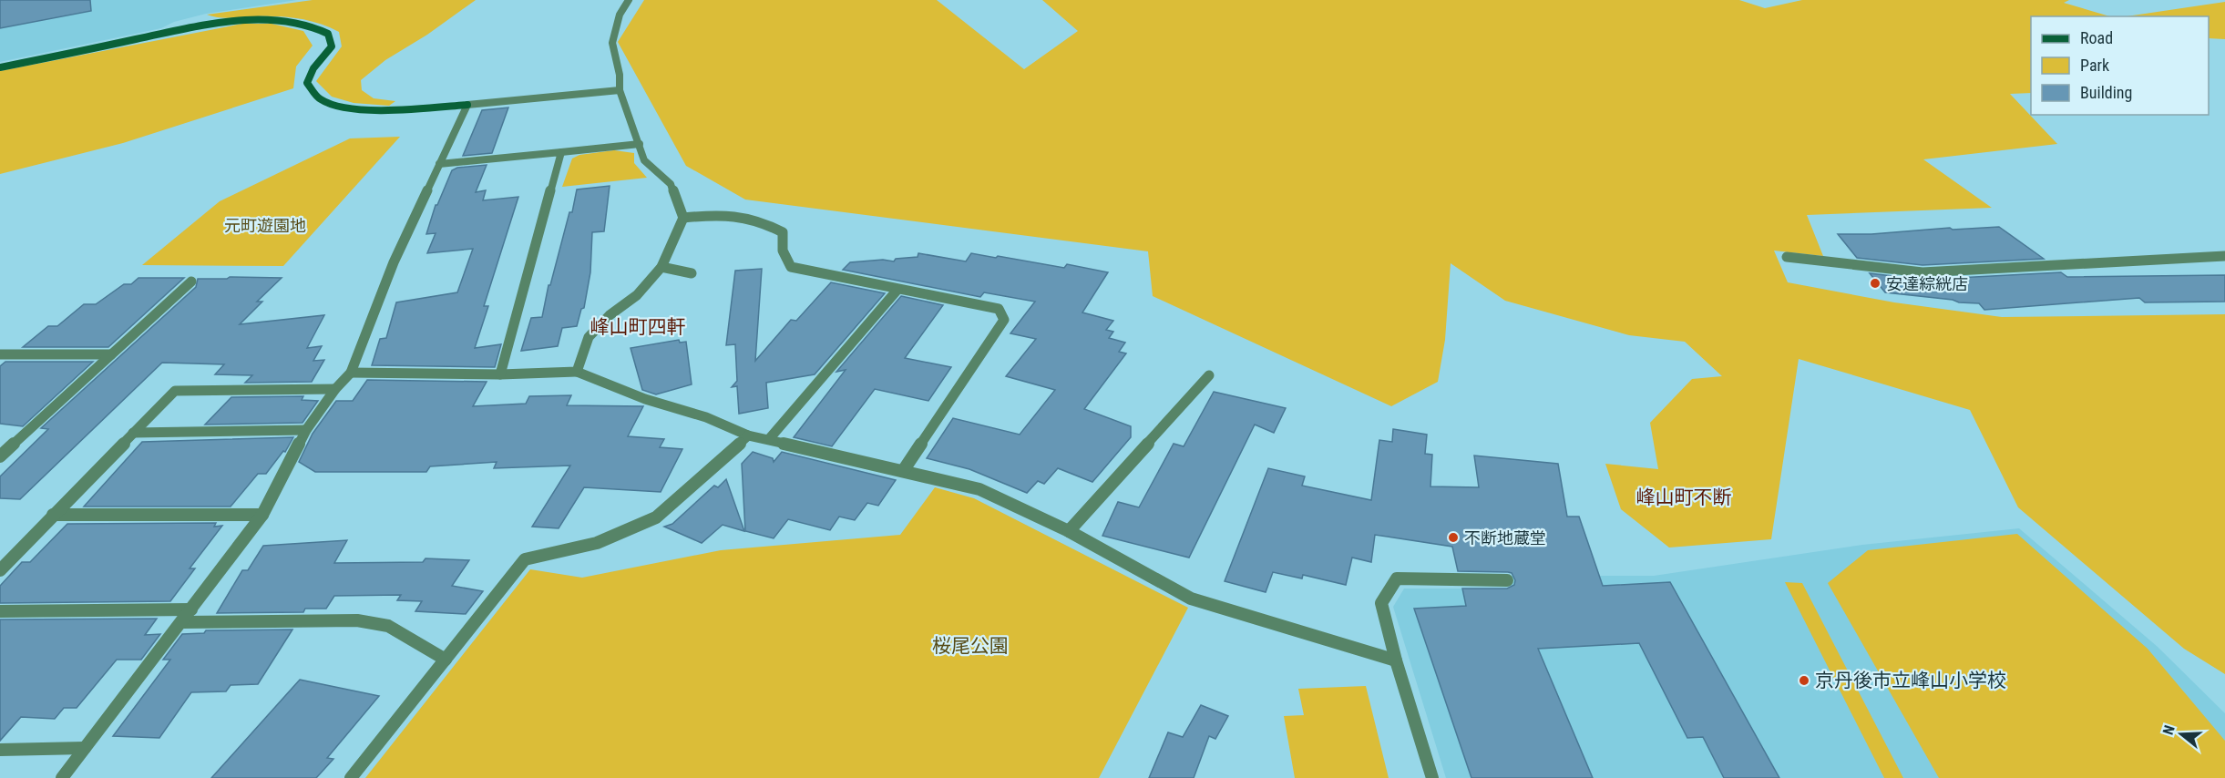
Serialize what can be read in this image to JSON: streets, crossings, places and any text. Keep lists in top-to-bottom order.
{
  "districts": ["峰山町四軒", "峰山町不断"],
  "parks": ["元町遊園地", "桜尾公園"],
  "places": ["安達綜絖店", "不断地蔵堂", "京丹後市立峰山小学校"],
  "legend": ["Road", "Park", "Building"],
  "north": "left"
}
